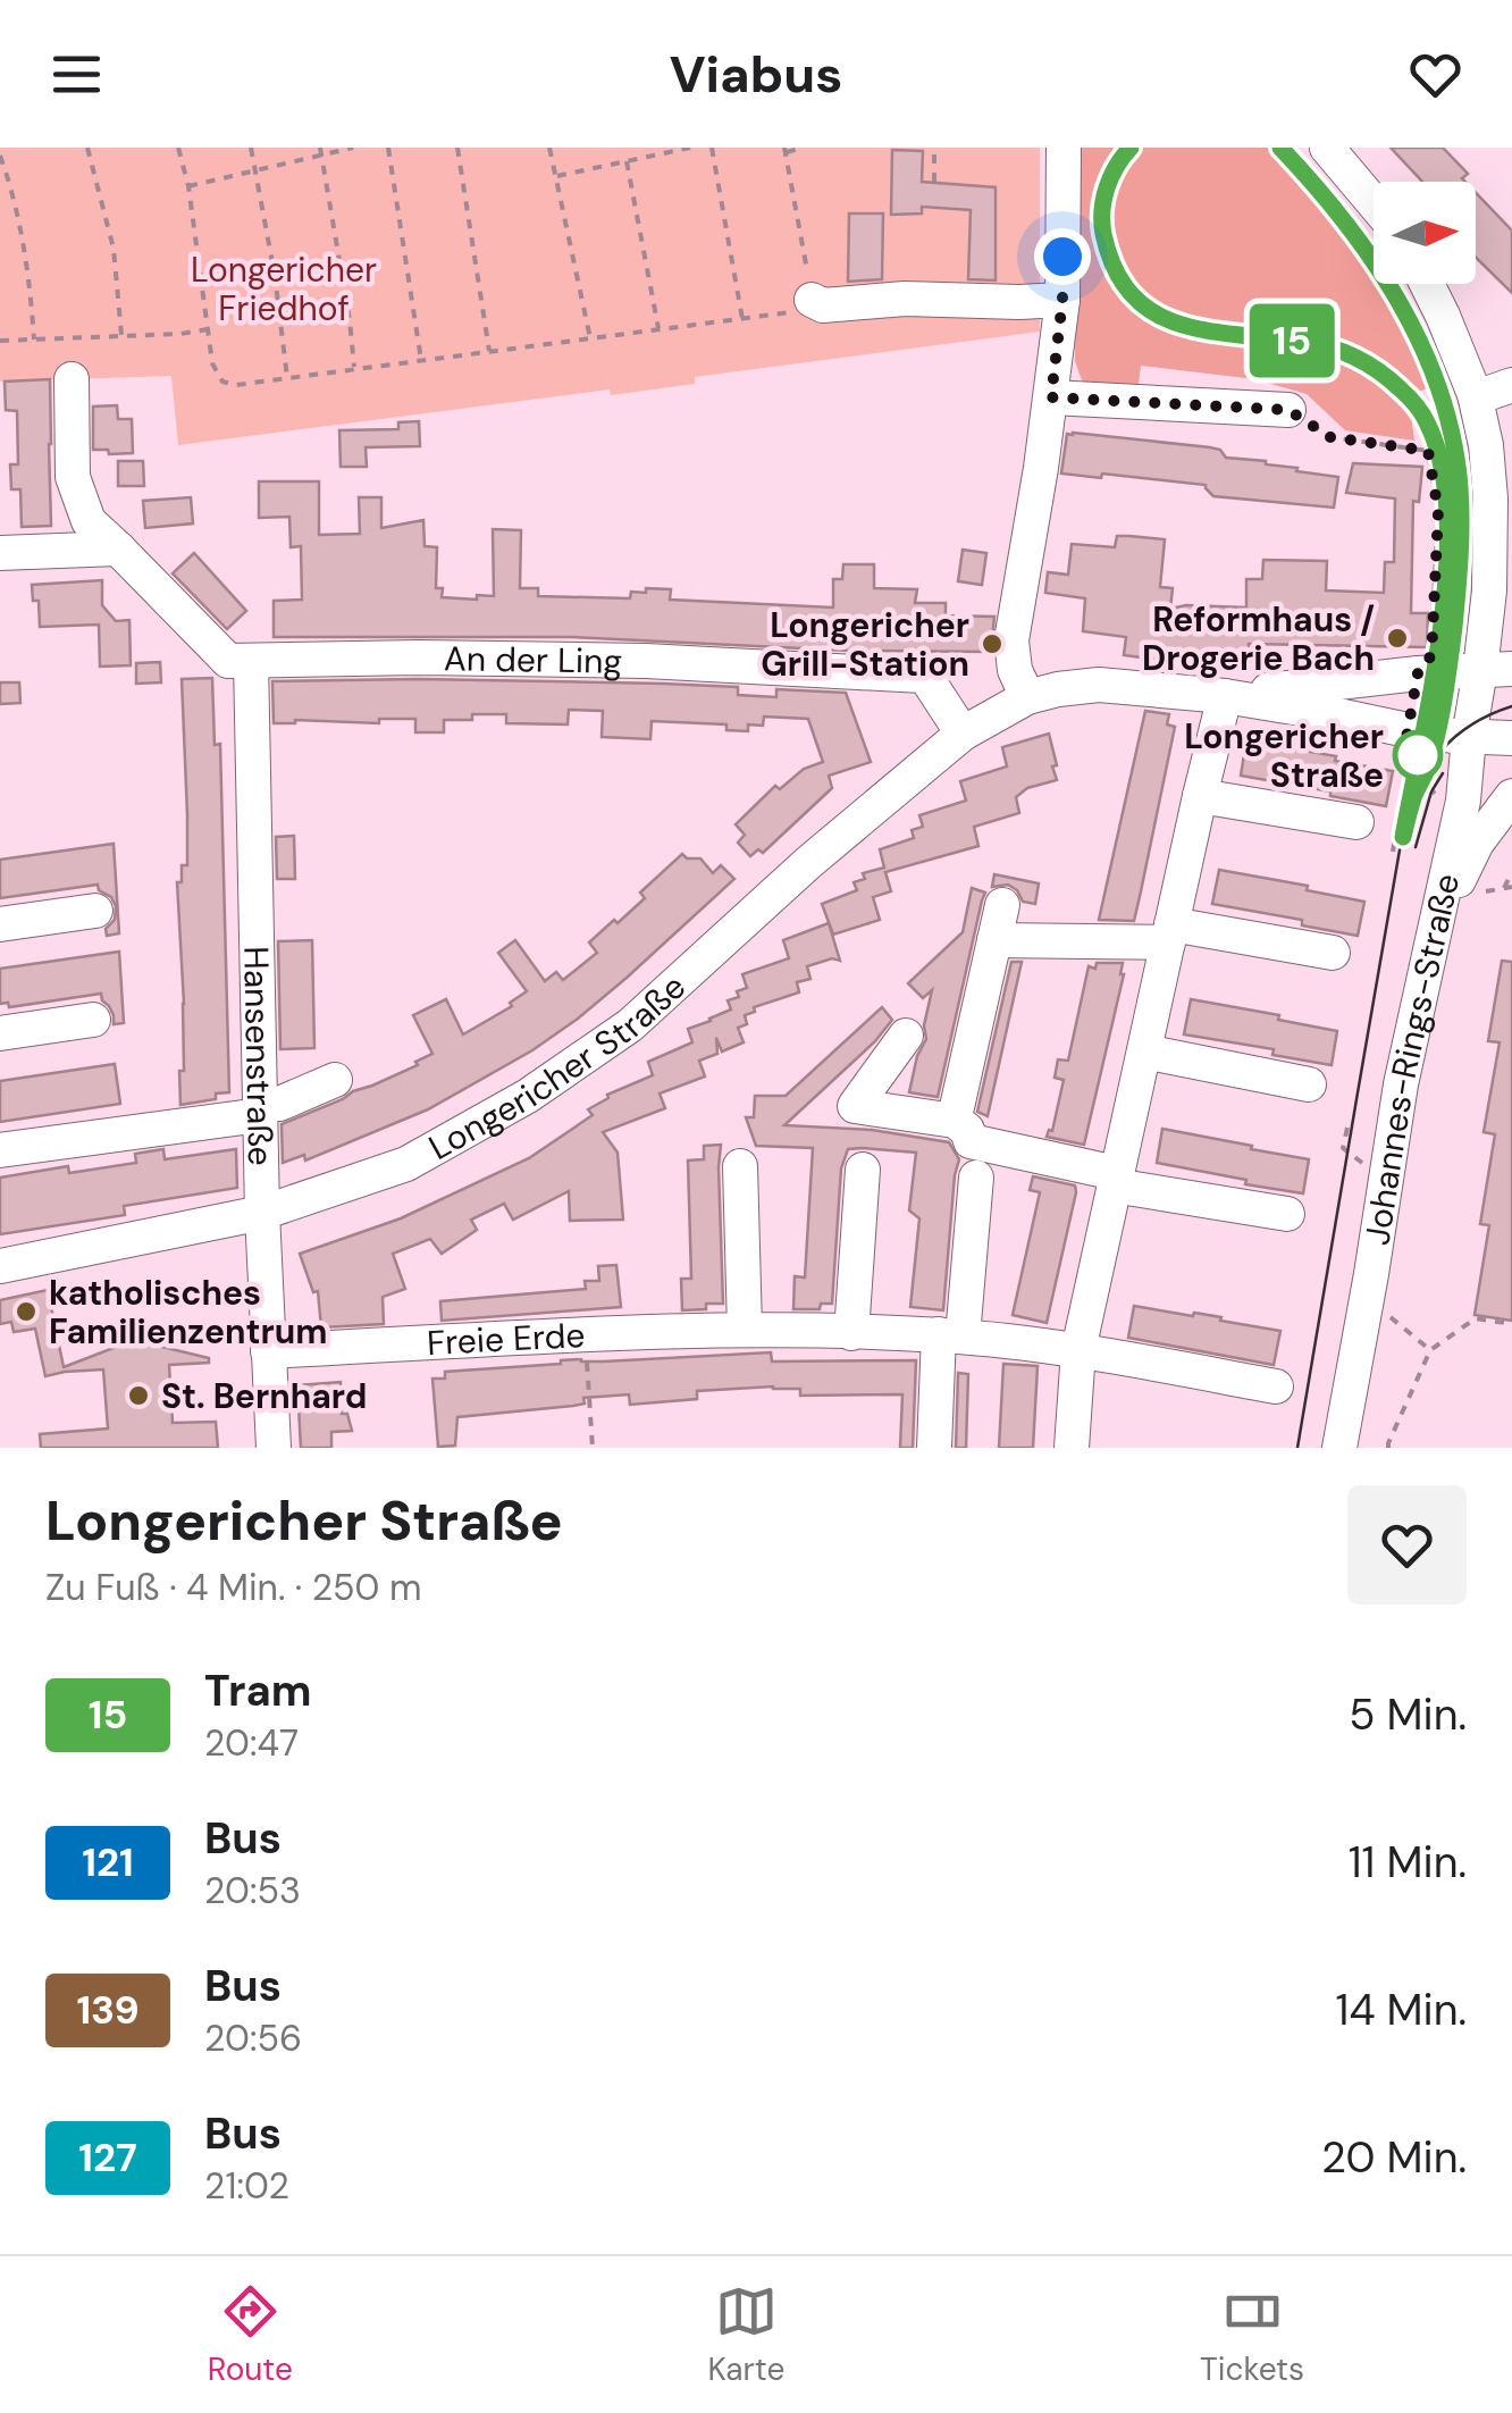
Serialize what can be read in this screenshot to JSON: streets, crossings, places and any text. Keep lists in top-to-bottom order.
{
  "streets": {
    "street": [
      "An der Ling",
      "Hansenstraße",
      "Johannes-Rings-Straße",
      "Longericher Straße",
      "Freie Erde"
    ]
  },
  "crossings": [
    ["An der Ling", "Hansenstraße"],
    ["An der Ling", "Longericher Straße"],
    ["Hansenstraße", "Longericher Straße"],
    ["Hansenstraße", "Freie Erde"],
    ["Johannes-Rings-Straße", "Longericher Straße"]
  ],
  "parks": ["Longericher Friedhof"],
  "places": [
    "Reformhaus / Drogerie Bach",
    "Longericher Grill-Station",
    "Longericher Straße",
    "katholisches Familienzentrum",
    "St. Bernhard"
  ],
  "lines": ["tram line 15"],
  "north": "right",
  "page": {
    "header": "Viabus",
    "on_map": "15",
    "heading": ["Longericher Straße", "Zu Fuß · 4 Min. · 250 m"],
    "list": [
      {
        "mark": "15",
        "name": "Tram",
        "note": "20:47",
        "value": "5 Min."
      },
      {
        "mark": "121",
        "name": "Bus",
        "note": "20:53",
        "value": "11 Min."
      },
      {
        "mark": "139",
        "name": "Bus",
        "note": "20:56",
        "value": "14 Min."
      },
      {
        "mark": "127",
        "name": "Bus",
        "note": "21:02",
        "value": "20 Min."
      }
    ],
    "tabs": ["Route", "Karte", "Tickets"]
  }
}
